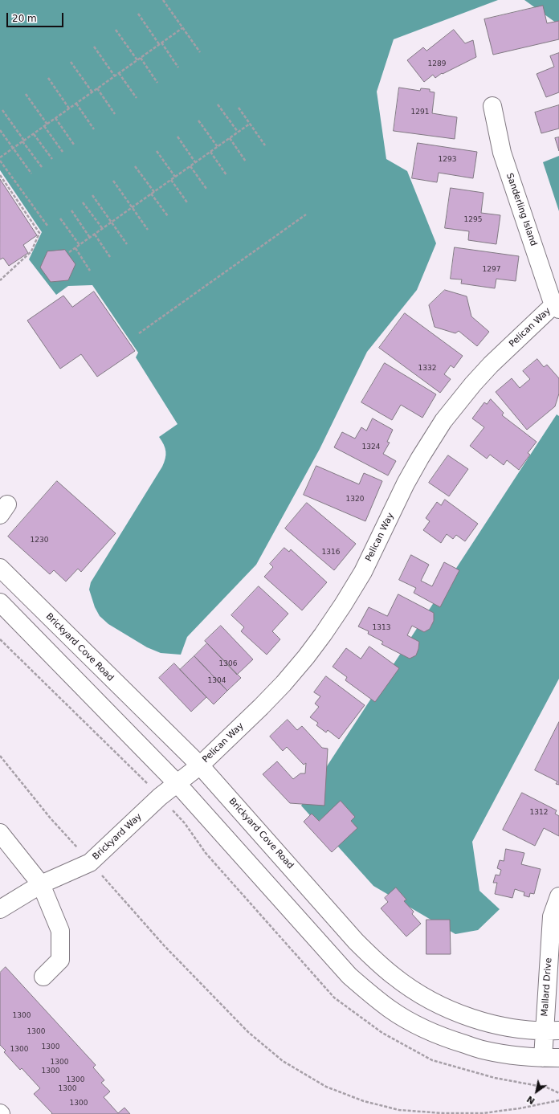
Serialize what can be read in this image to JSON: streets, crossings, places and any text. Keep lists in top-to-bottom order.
{
  "streets": {
    "street": [
      "Sanderling Island",
      "Pelican Way",
      "Brickyard Cove Road",
      "Brickyard Way",
      "Mallard Drive"
    ]
  },
  "crossings": [
    ["Sanderling Island", "Pelican Way"],
    ["Pelican Way", "Brickyard Cove Road"],
    ["Pelican Way", "Brickyard Way"],
    ["Brickyard Cove Road", "Mallard Drive"]
  ],
  "house_numbers": [
    "1289",
    "1291",
    "1293",
    "1295",
    "1297",
    "1332",
    "1324",
    "1320",
    "1230",
    "1316",
    "1313",
    "1306",
    "1304",
    "1312",
    "1300",
    "1300",
    "1300",
    "1300",
    "1300",
    "1300",
    "1300",
    "1300",
    "1300"
  ],
  "scale_bar": "20 m",
  "north": "bottom left"
}
